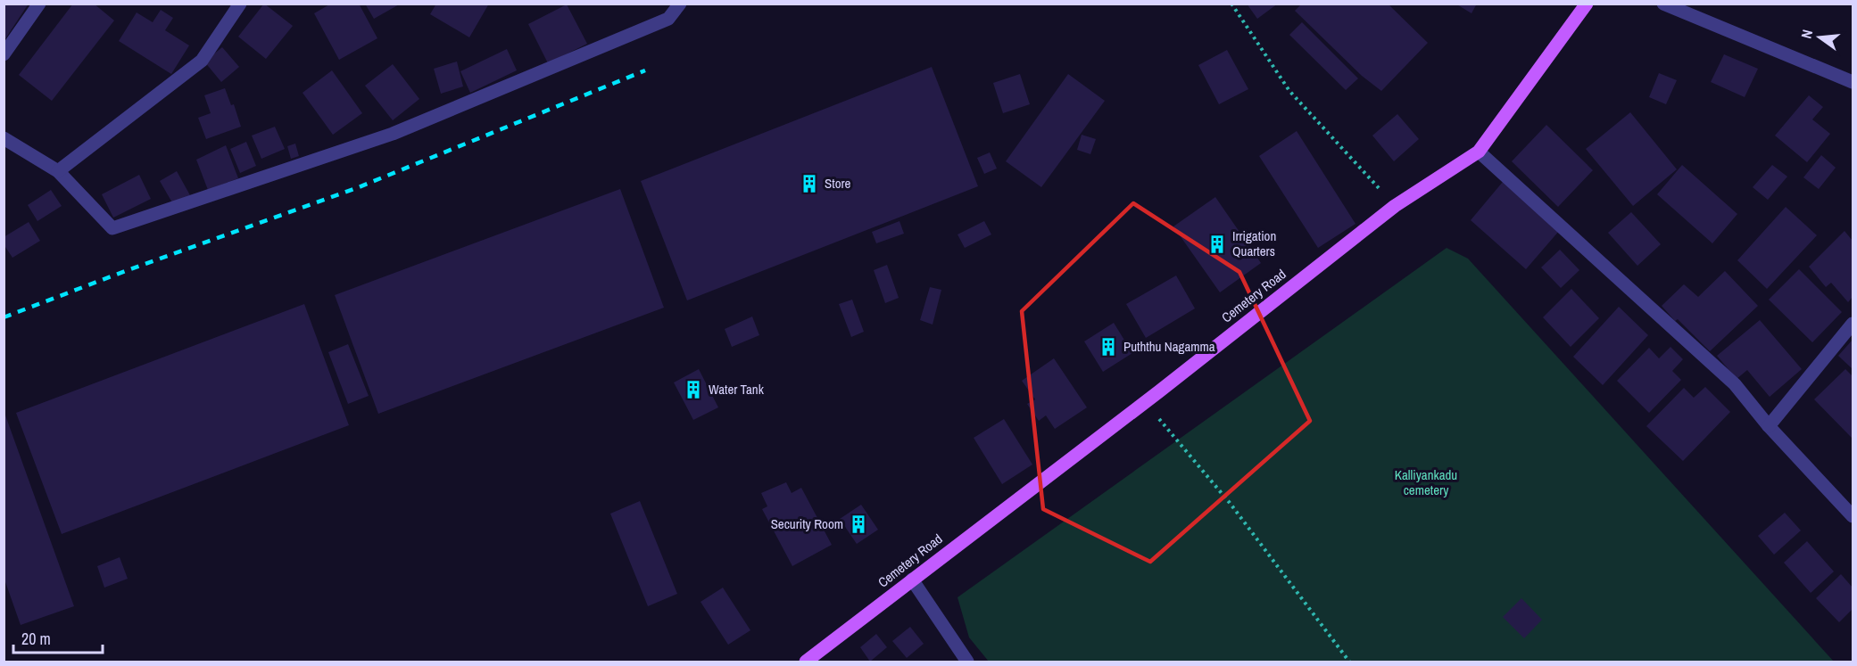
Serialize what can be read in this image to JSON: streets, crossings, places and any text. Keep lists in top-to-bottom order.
{
  "streets": {
    "main road": ["Cemetery Road"]
  },
  "parks": ["Kalliyankadu cemetery"],
  "places": {
    "building": [
      "Store",
      "Irrigation Quarters",
      "Puththu Nagamma",
      "Water Tank",
      "Security Room"
    ]
  },
  "scale_bar": "20 m",
  "north": "left"
}
